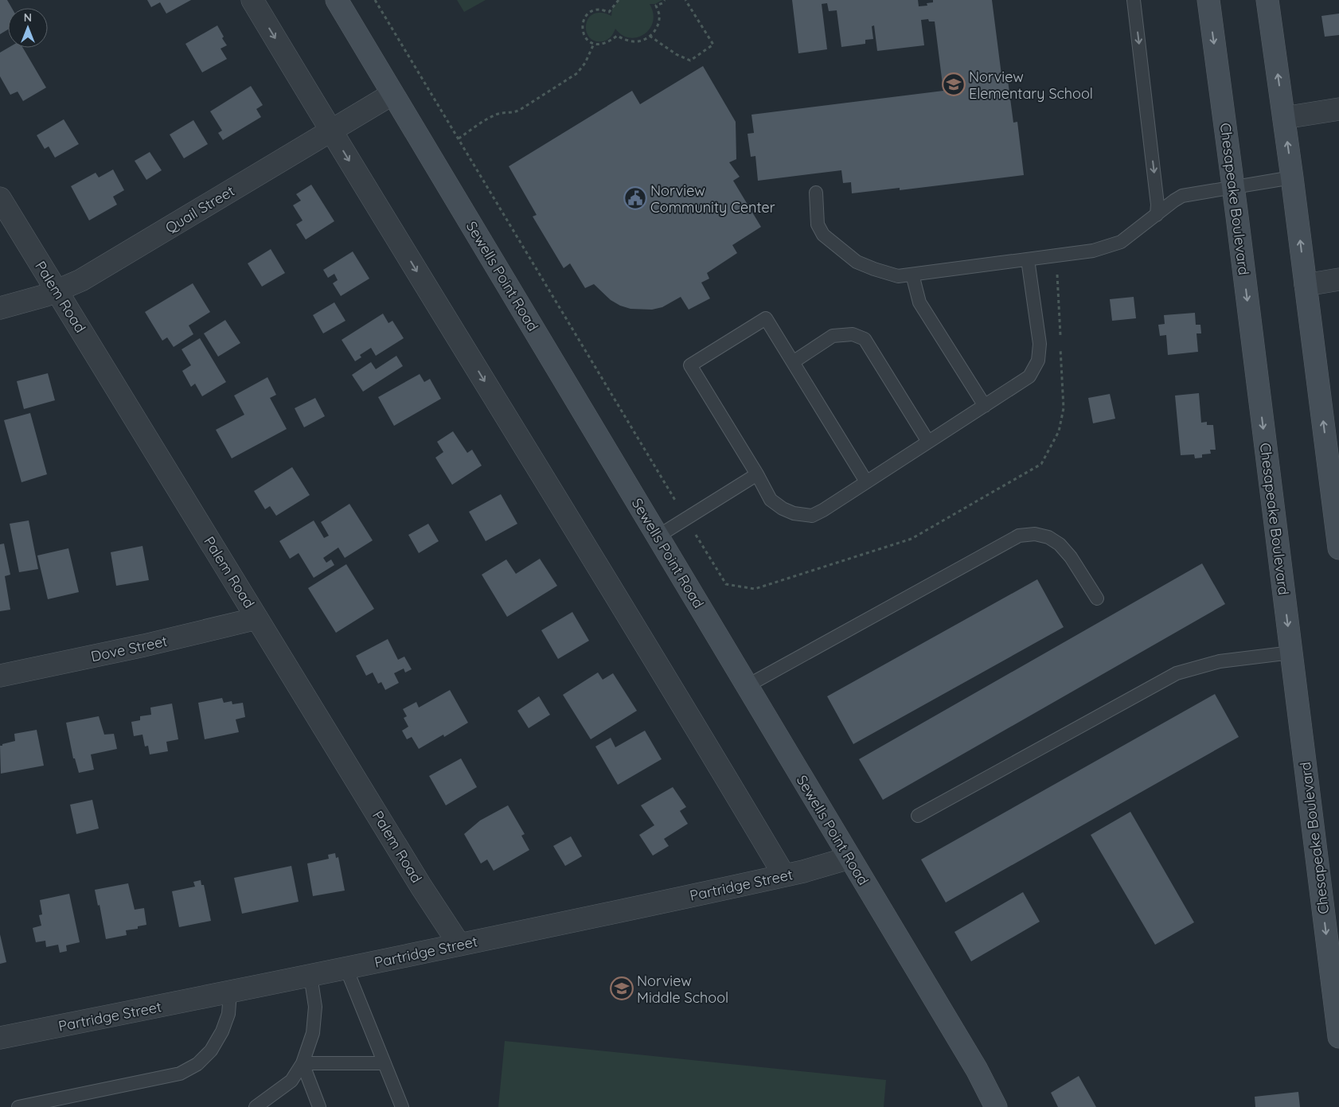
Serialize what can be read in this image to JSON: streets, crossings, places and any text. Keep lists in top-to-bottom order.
{
  "streets": {
    "main road": ["Chesapeake Boulevard", "Sewells Point Road"],
    "street": [
      "Quail Street",
      "Palem Road",
      "Dove Street",
      "Partridge Street"
    ]
  },
  "crossings": [
    ["Quail Street", "Sewells Point Road"],
    ["Quail Street", "Palem Road"],
    ["Sewells Point Road", "Partridge Street"],
    ["Palem Road", "Dove Street"],
    ["Palem Road", "Partridge Street"]
  ],
  "places": {
    "school or university": ["Norview Elementary School", "Norview Middle School"],
    "public building": ["Norview Community Center"]
  },
  "north": "top"
}
